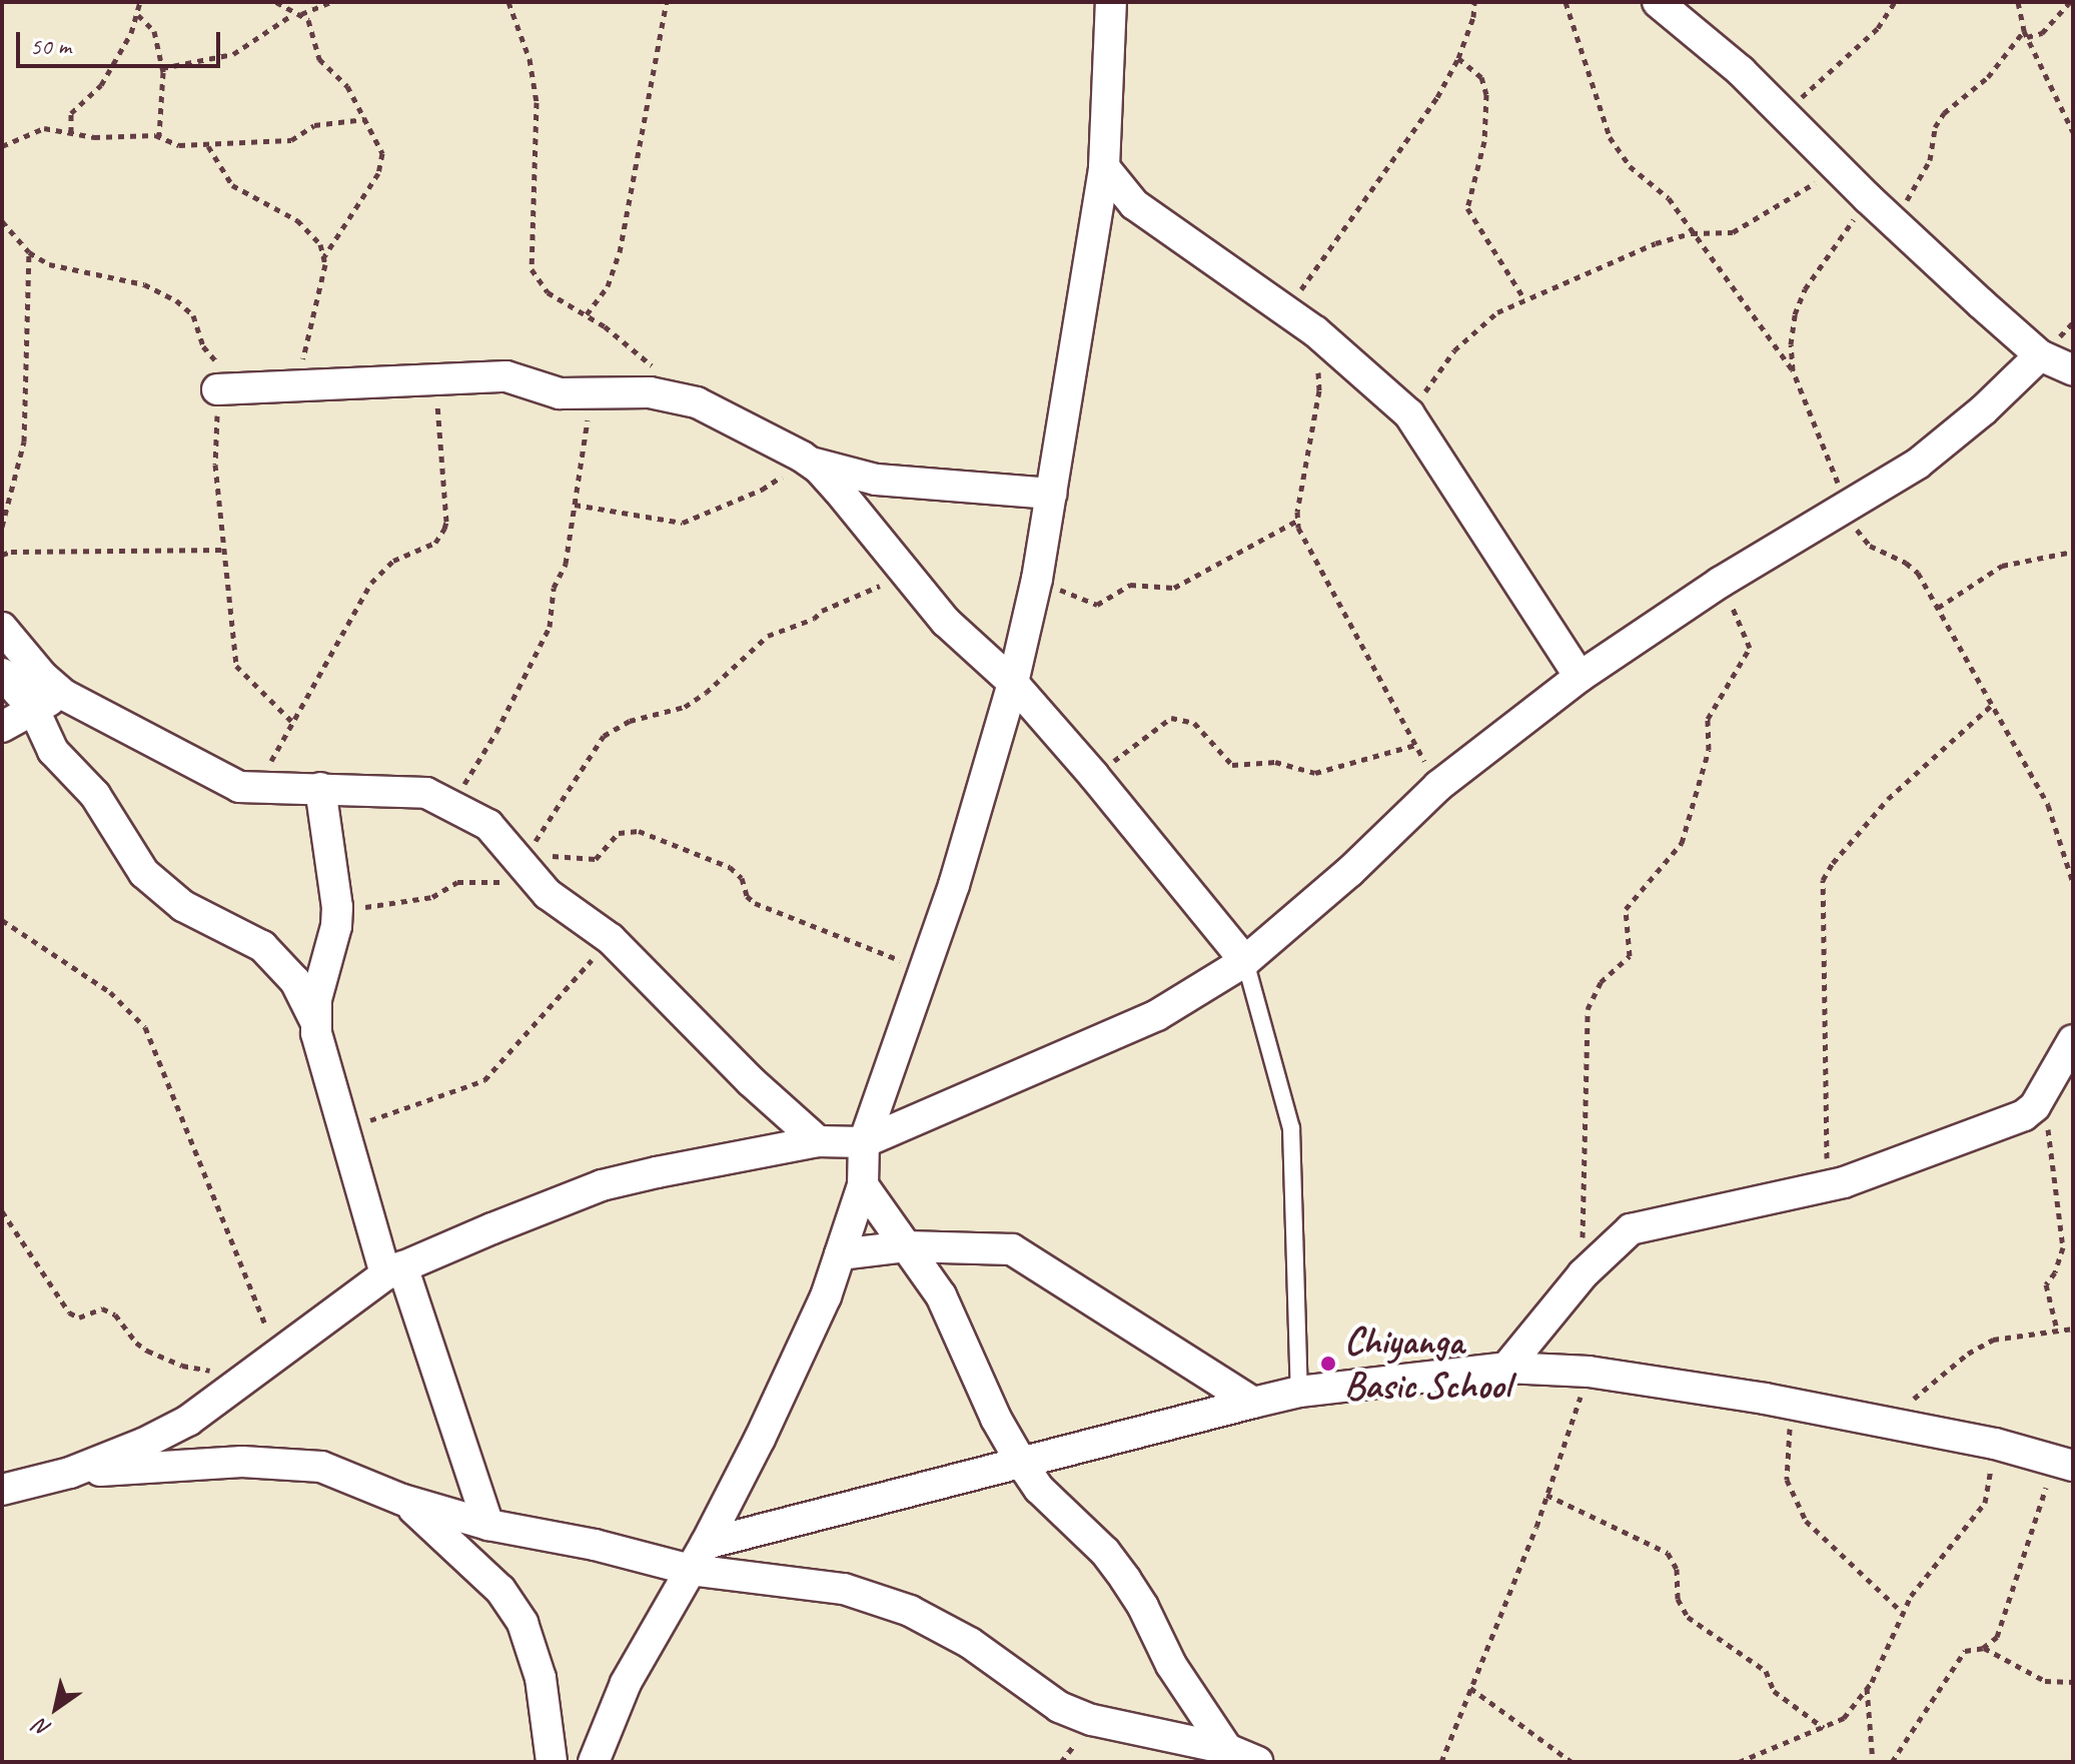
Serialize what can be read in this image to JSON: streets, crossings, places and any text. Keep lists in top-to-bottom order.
{
  "places": ["Chiyanga Basic School"],
  "scale_bar": "50 m",
  "north": "bottom left"
}
